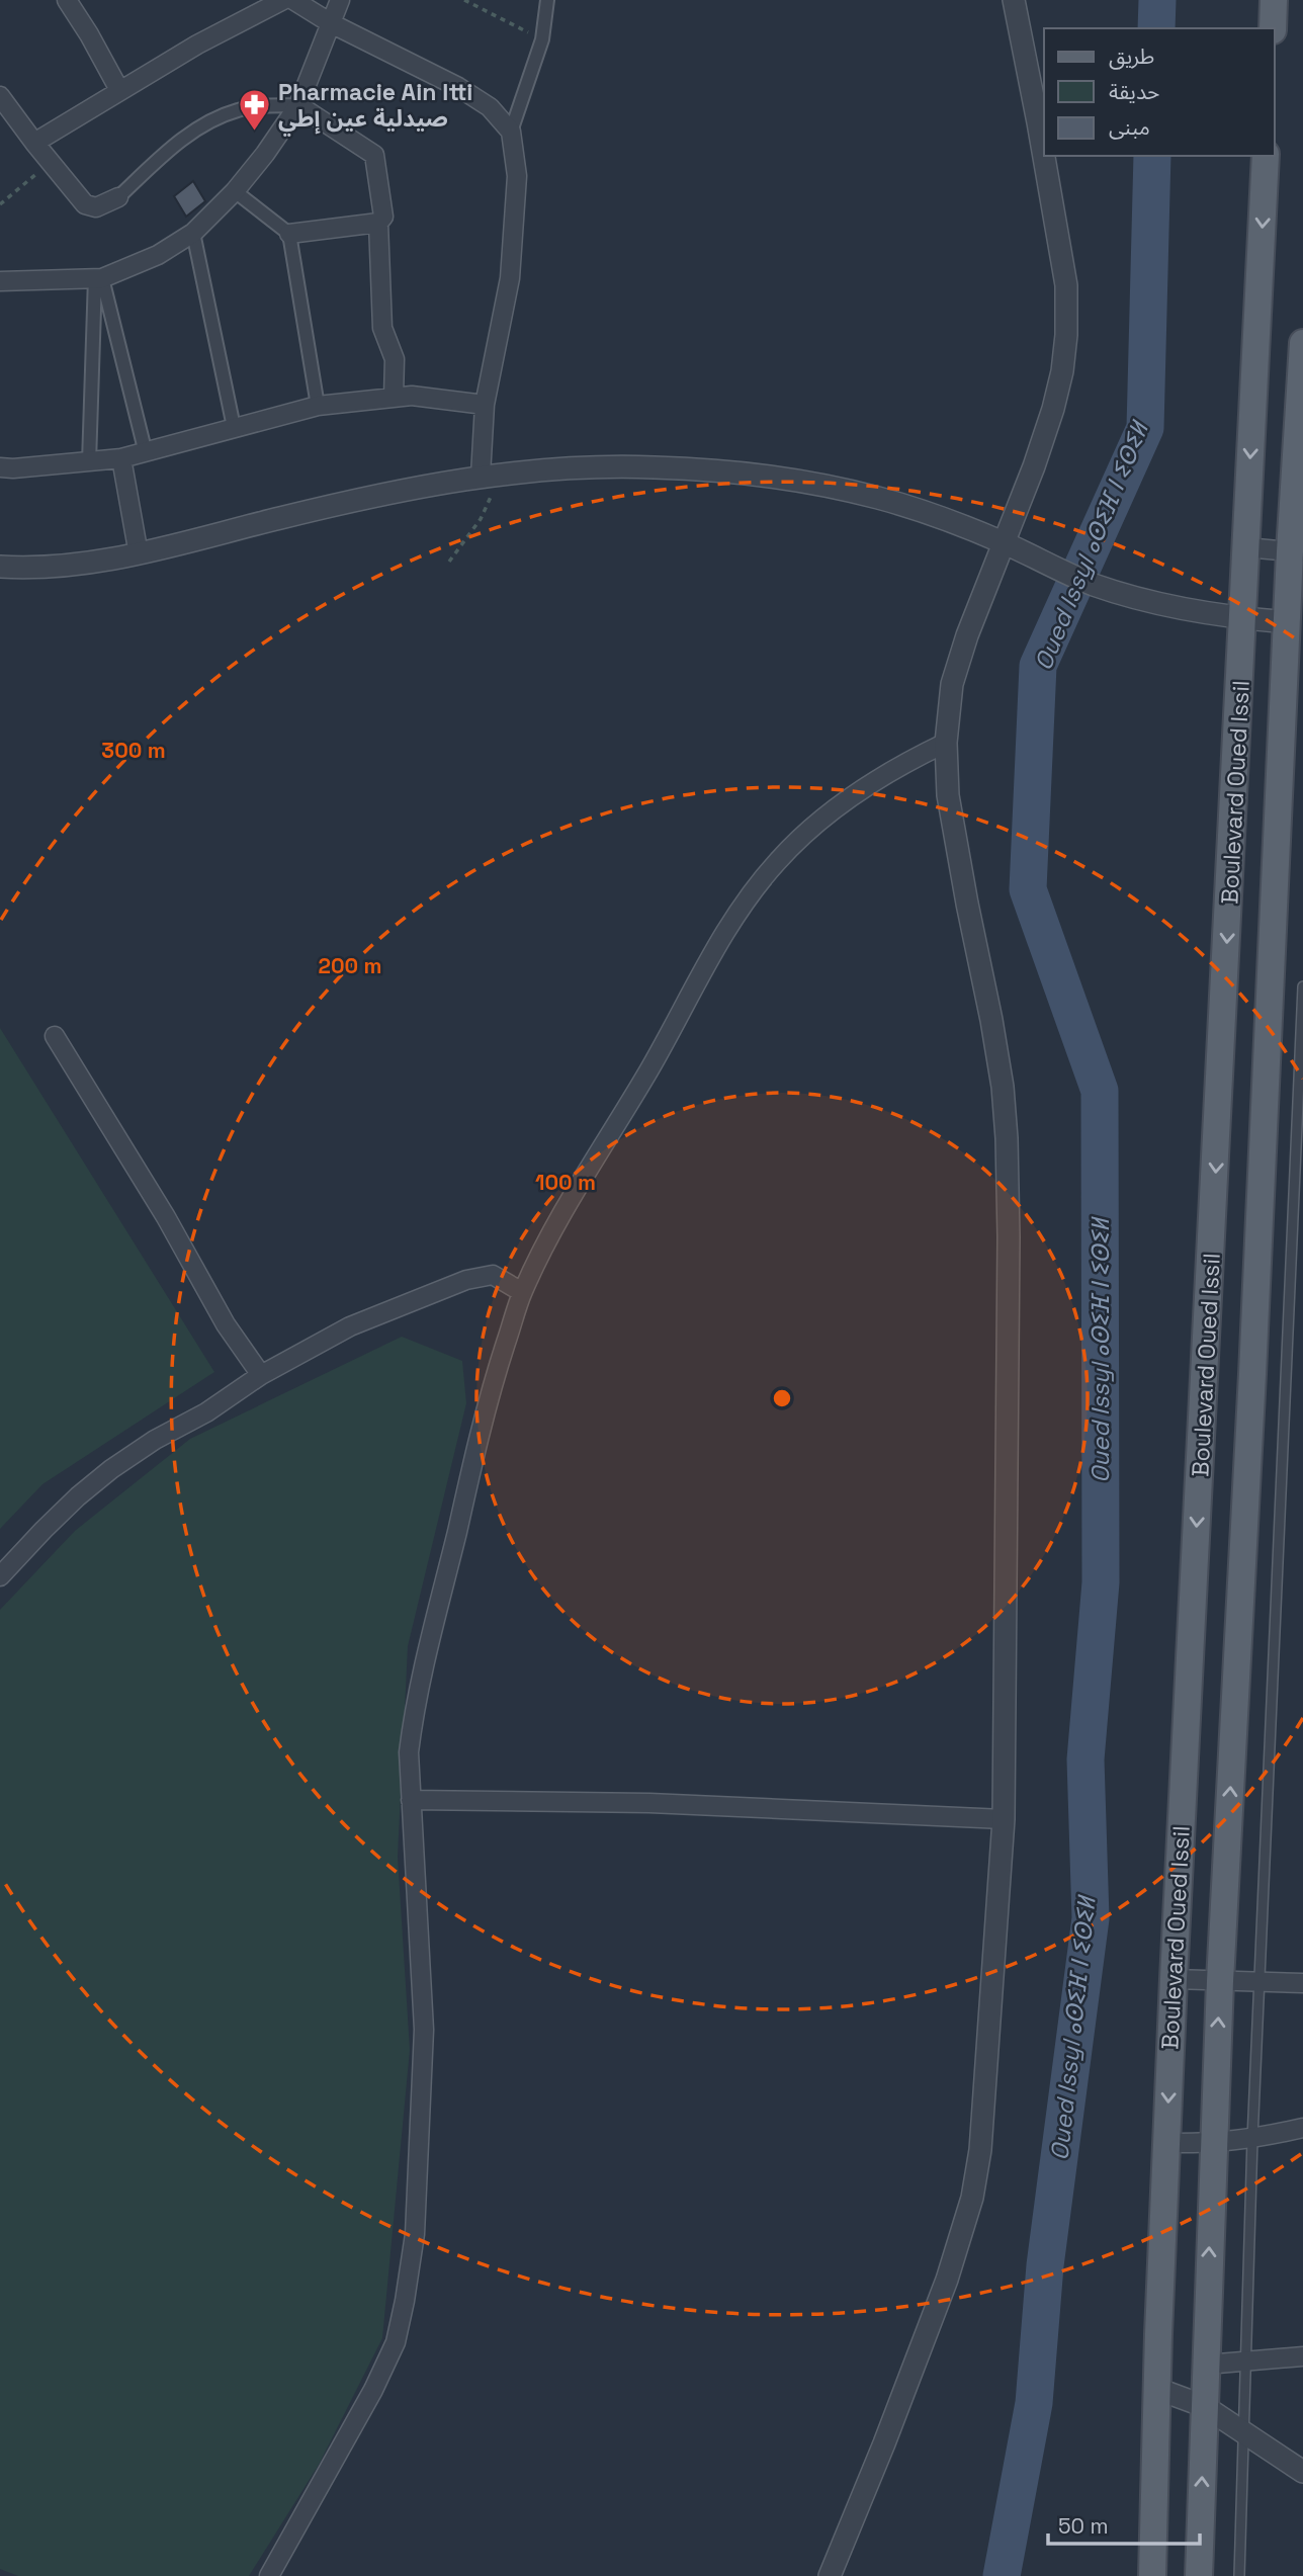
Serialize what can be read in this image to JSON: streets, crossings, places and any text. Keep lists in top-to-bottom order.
{
  "streets": {
    "main road": ["Boulevard Oued Issil"]
  },
  "water": ["Oued Issyl ⴰⵙⵉⴼ ⵏ ⵉⵙⵉⵍ"],
  "places": {
    "pharmacy": ["Pharmacie Ain Itti صيدلية عين إطي"]
  },
  "legend": ["طريق", "حديقة", "مبنى"],
  "scale_bar": "50 m",
  "rings": ["300 m", "200 m", "100 m"]
}
